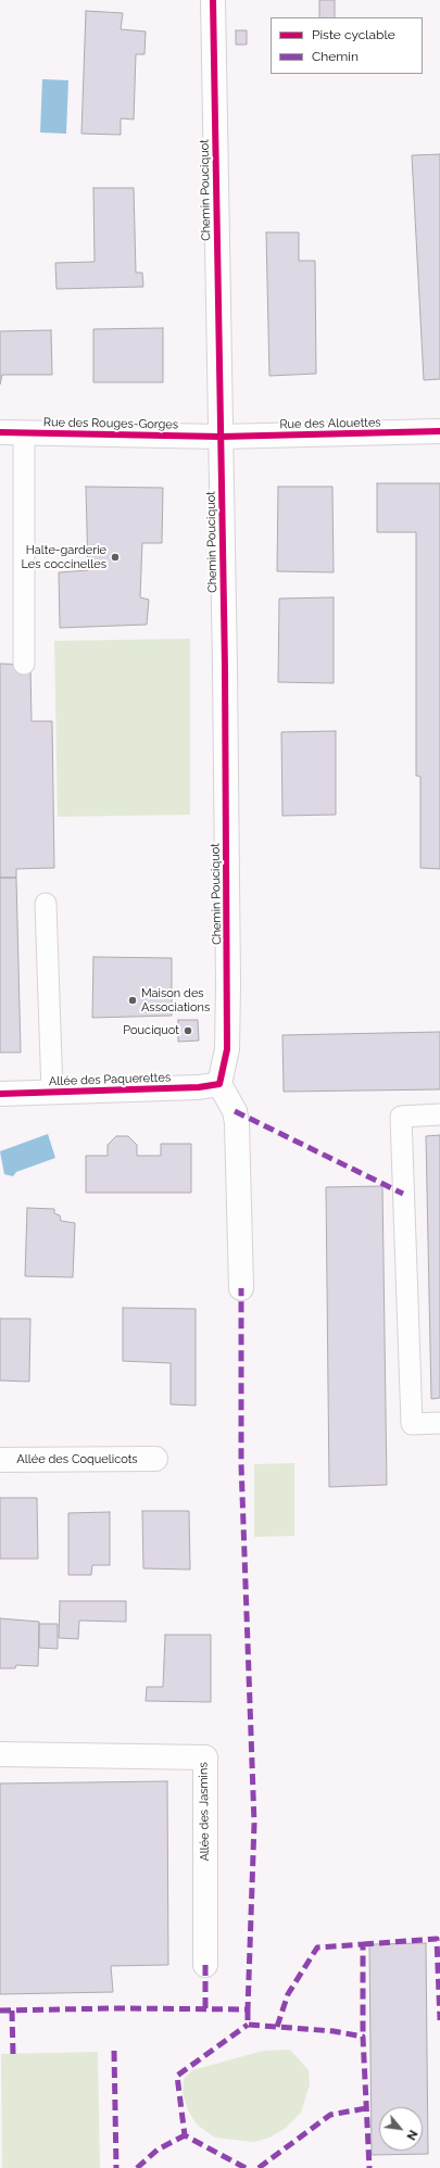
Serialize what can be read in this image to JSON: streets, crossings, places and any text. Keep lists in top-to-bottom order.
{
  "streets": {
    "street": [
      "Chemin Pouciquot",
      "Rue des Rouges-Gorges",
      "Rue des Alouettes",
      "Allée des Paquerettes",
      "Allée des Coquelicots",
      "Allée des Jasmins"
    ]
  },
  "crossings": [
    ["Chemin Pouciquot", "Rue des Rouges-Gorges"],
    ["Chemin Pouciquot", "Rue des Alouettes"],
    ["Chemin Pouciquot", "Allée des Paquerettes"],
    ["Rue des Rouges-Gorges", "Rue des Alouettes"]
  ],
  "places": ["Halte-garderie Les coccinelles", "Maison des Associations", "Pouciquot"],
  "legend": ["Piste cyclable", "Chemin"],
  "north": "bottom right"
}
